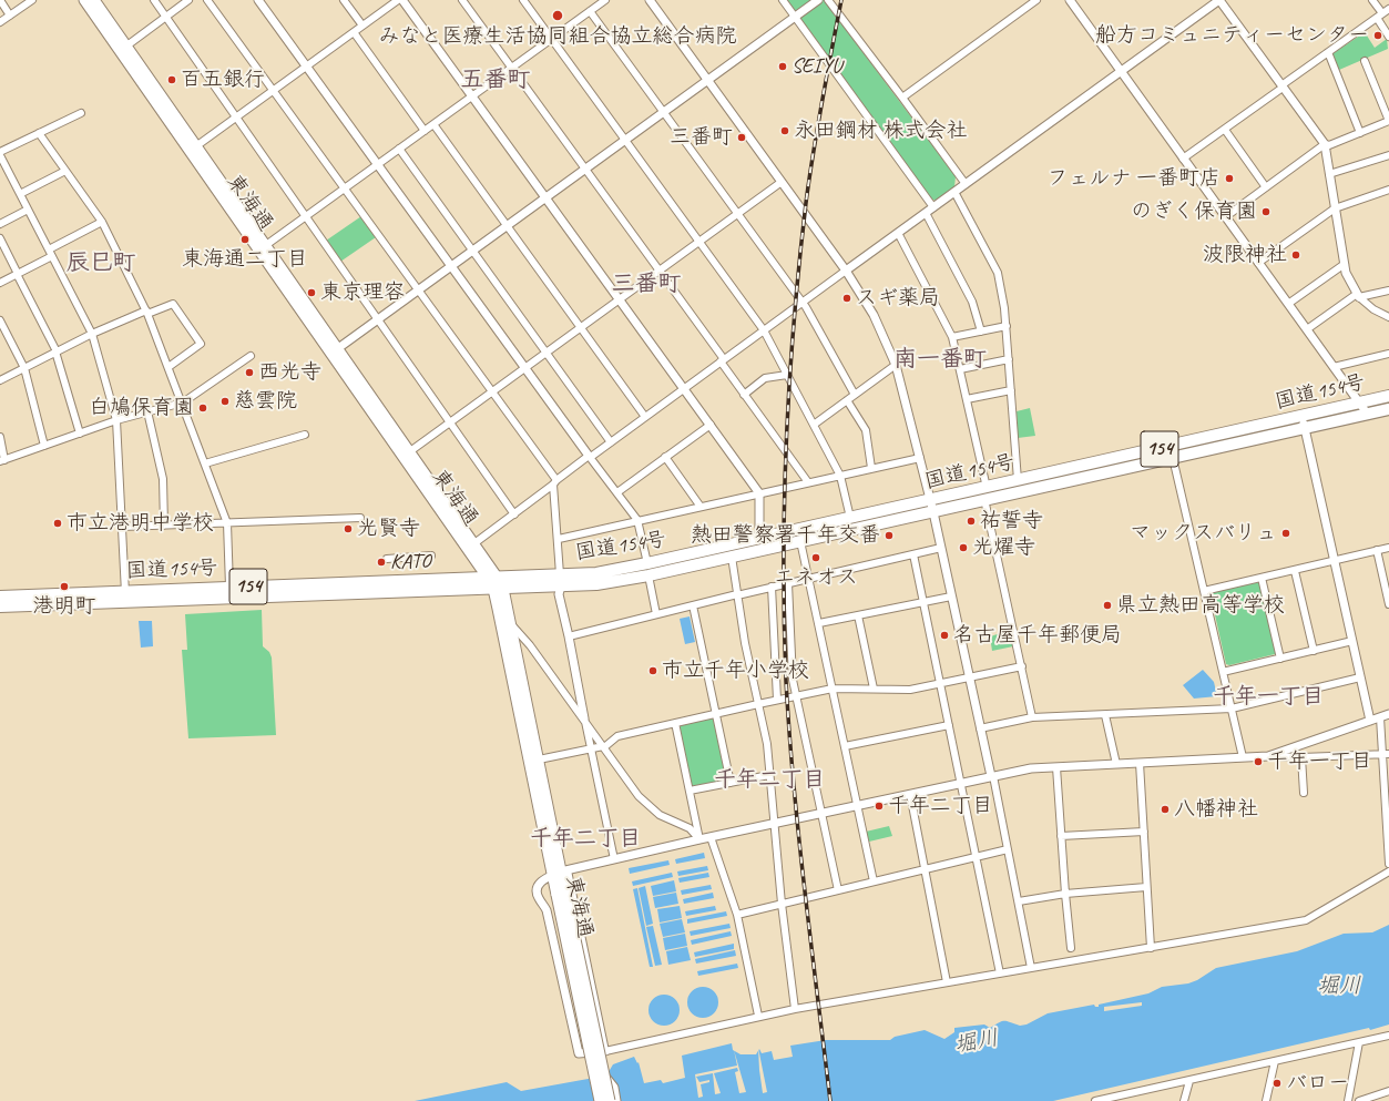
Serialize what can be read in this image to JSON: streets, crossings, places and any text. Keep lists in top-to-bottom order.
{
  "streets": {
    "highway": ["国道154号", "154"],
    "main road": ["東海通"]
  },
  "crossings": [
    ["東海通", "国道154号"]
  ],
  "districts": [
    "五番町",
    "辰巳町",
    "三番町",
    "南一番町",
    "千年一丁目",
    "千年二丁目",
    "千年二丁目"
  ],
  "water": ["堀川"],
  "places": [
    "みなと医療生活協同組合協立総合病院",
    "船方コミュニティーセンター",
    "SEIYU",
    "百五銀行",
    "永田鋼材 株式会社",
    "三番町",
    "フェルナ 一番町店",
    "のぎく保育園",
    "東海通二丁目",
    "波限神社",
    "東京理容",
    "スギ薬局",
    "西光寺",
    "慈雲院",
    "白鳩保育園",
    "祐誓寺",
    "市立港明中学校",
    "光賢寺",
    "マックスバリュ",
    "熱田警察署千年交番",
    "光燿寺",
    "エネオス",
    "KATO",
    "港明町",
    "県立熱田高等学校",
    "名古屋千年郵便局",
    "市立千年小学校",
    "千年一丁目",
    "千年二丁目",
    "八幡神社",
    "バロー"
  ]
}
